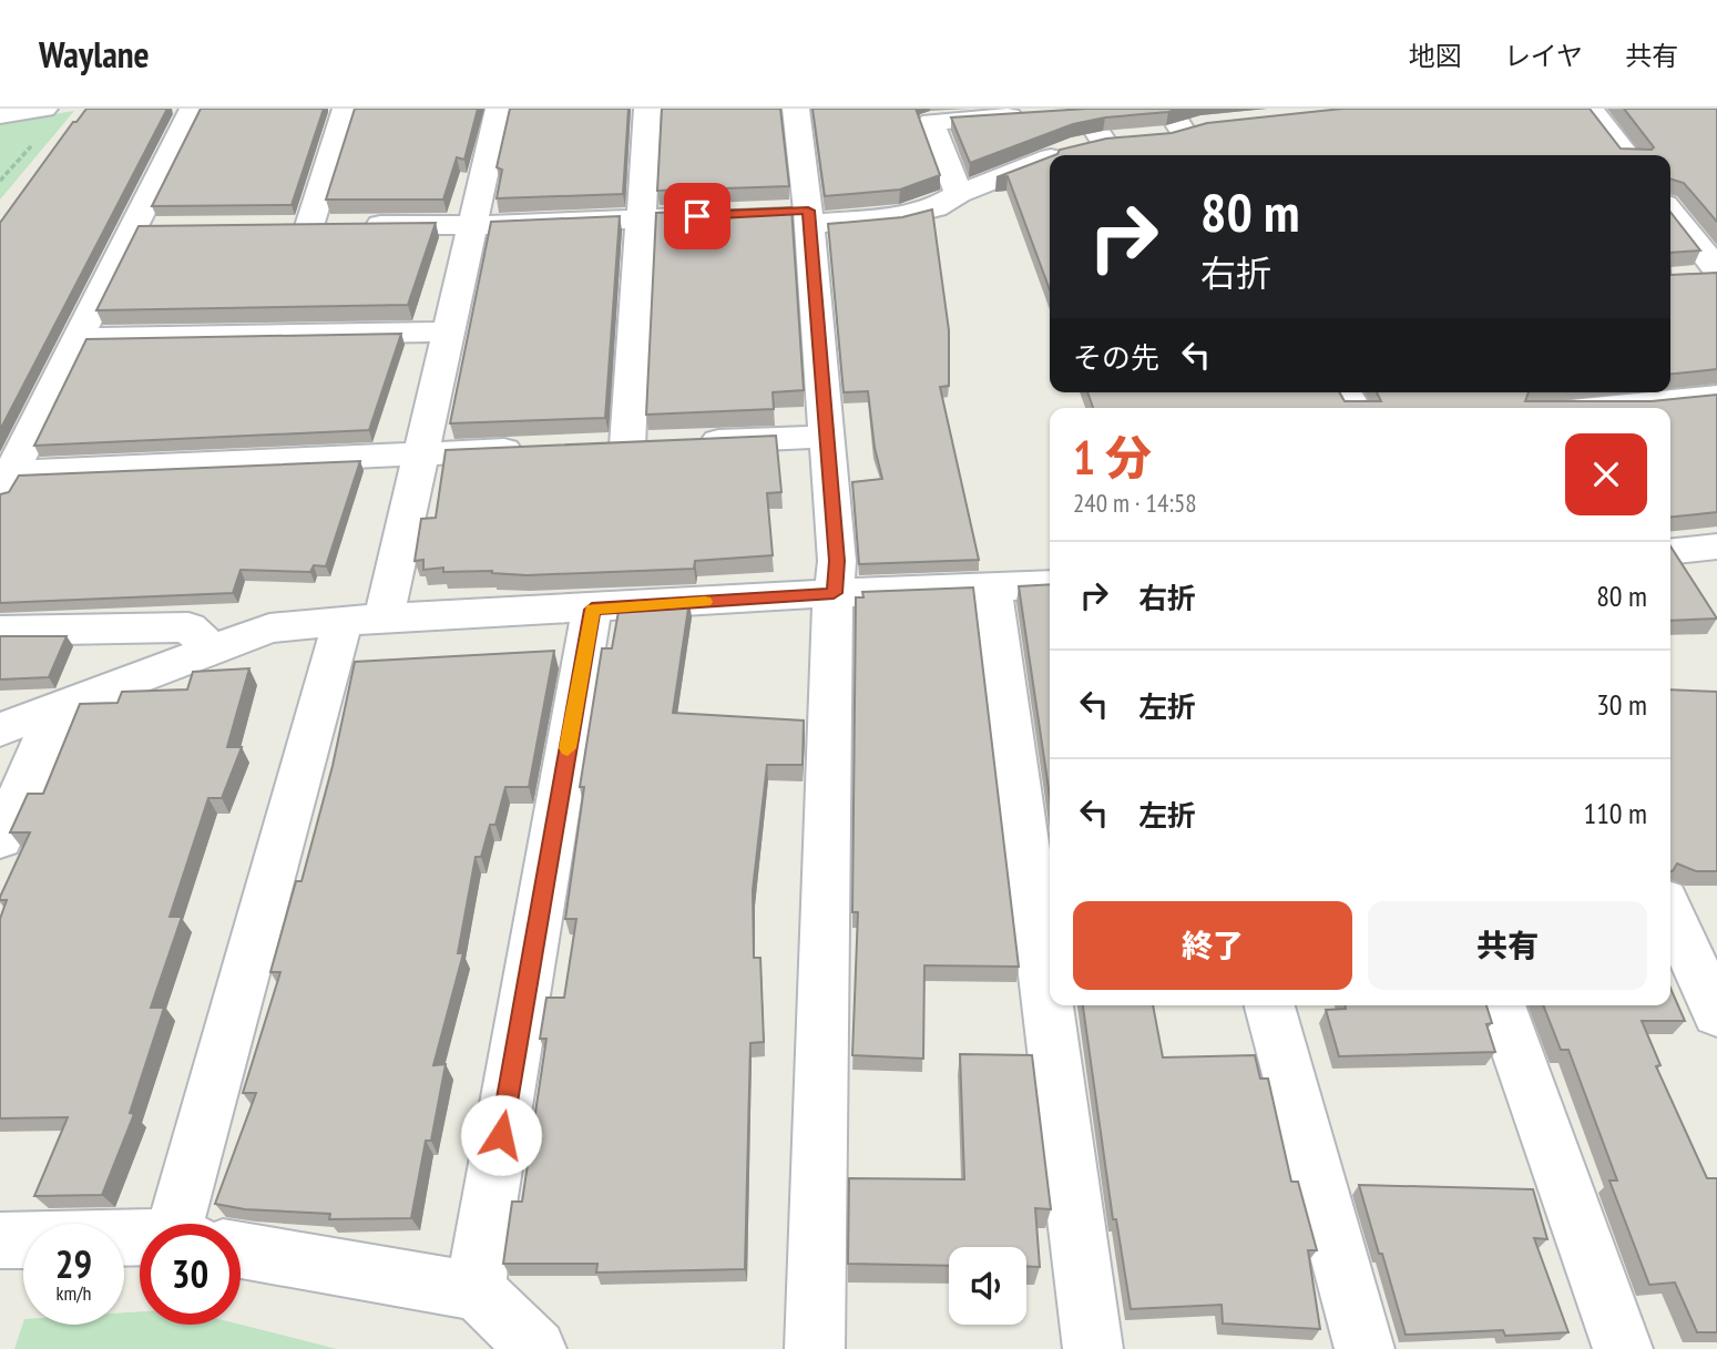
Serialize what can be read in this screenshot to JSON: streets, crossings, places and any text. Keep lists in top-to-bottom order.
{
  "page": {
    "header": "Waylane",
    "nav": ["地図", "レイヤ", "共有"],
    "turn": ["80 m", "右折"],
    "then": "その先",
    "heading": ["1 分", "240 m · 14:58"],
    "list": [
      {
        "name": "右折",
        "value": "80 m"
      },
      {
        "name": "左折",
        "value": "30 m"
      },
      {
        "name": "左折",
        "value": "110 m"
      }
    ],
    "buttons": ["終了", "共有"],
    "speed": "29 km/h",
    "limit": "30"
  }
}
